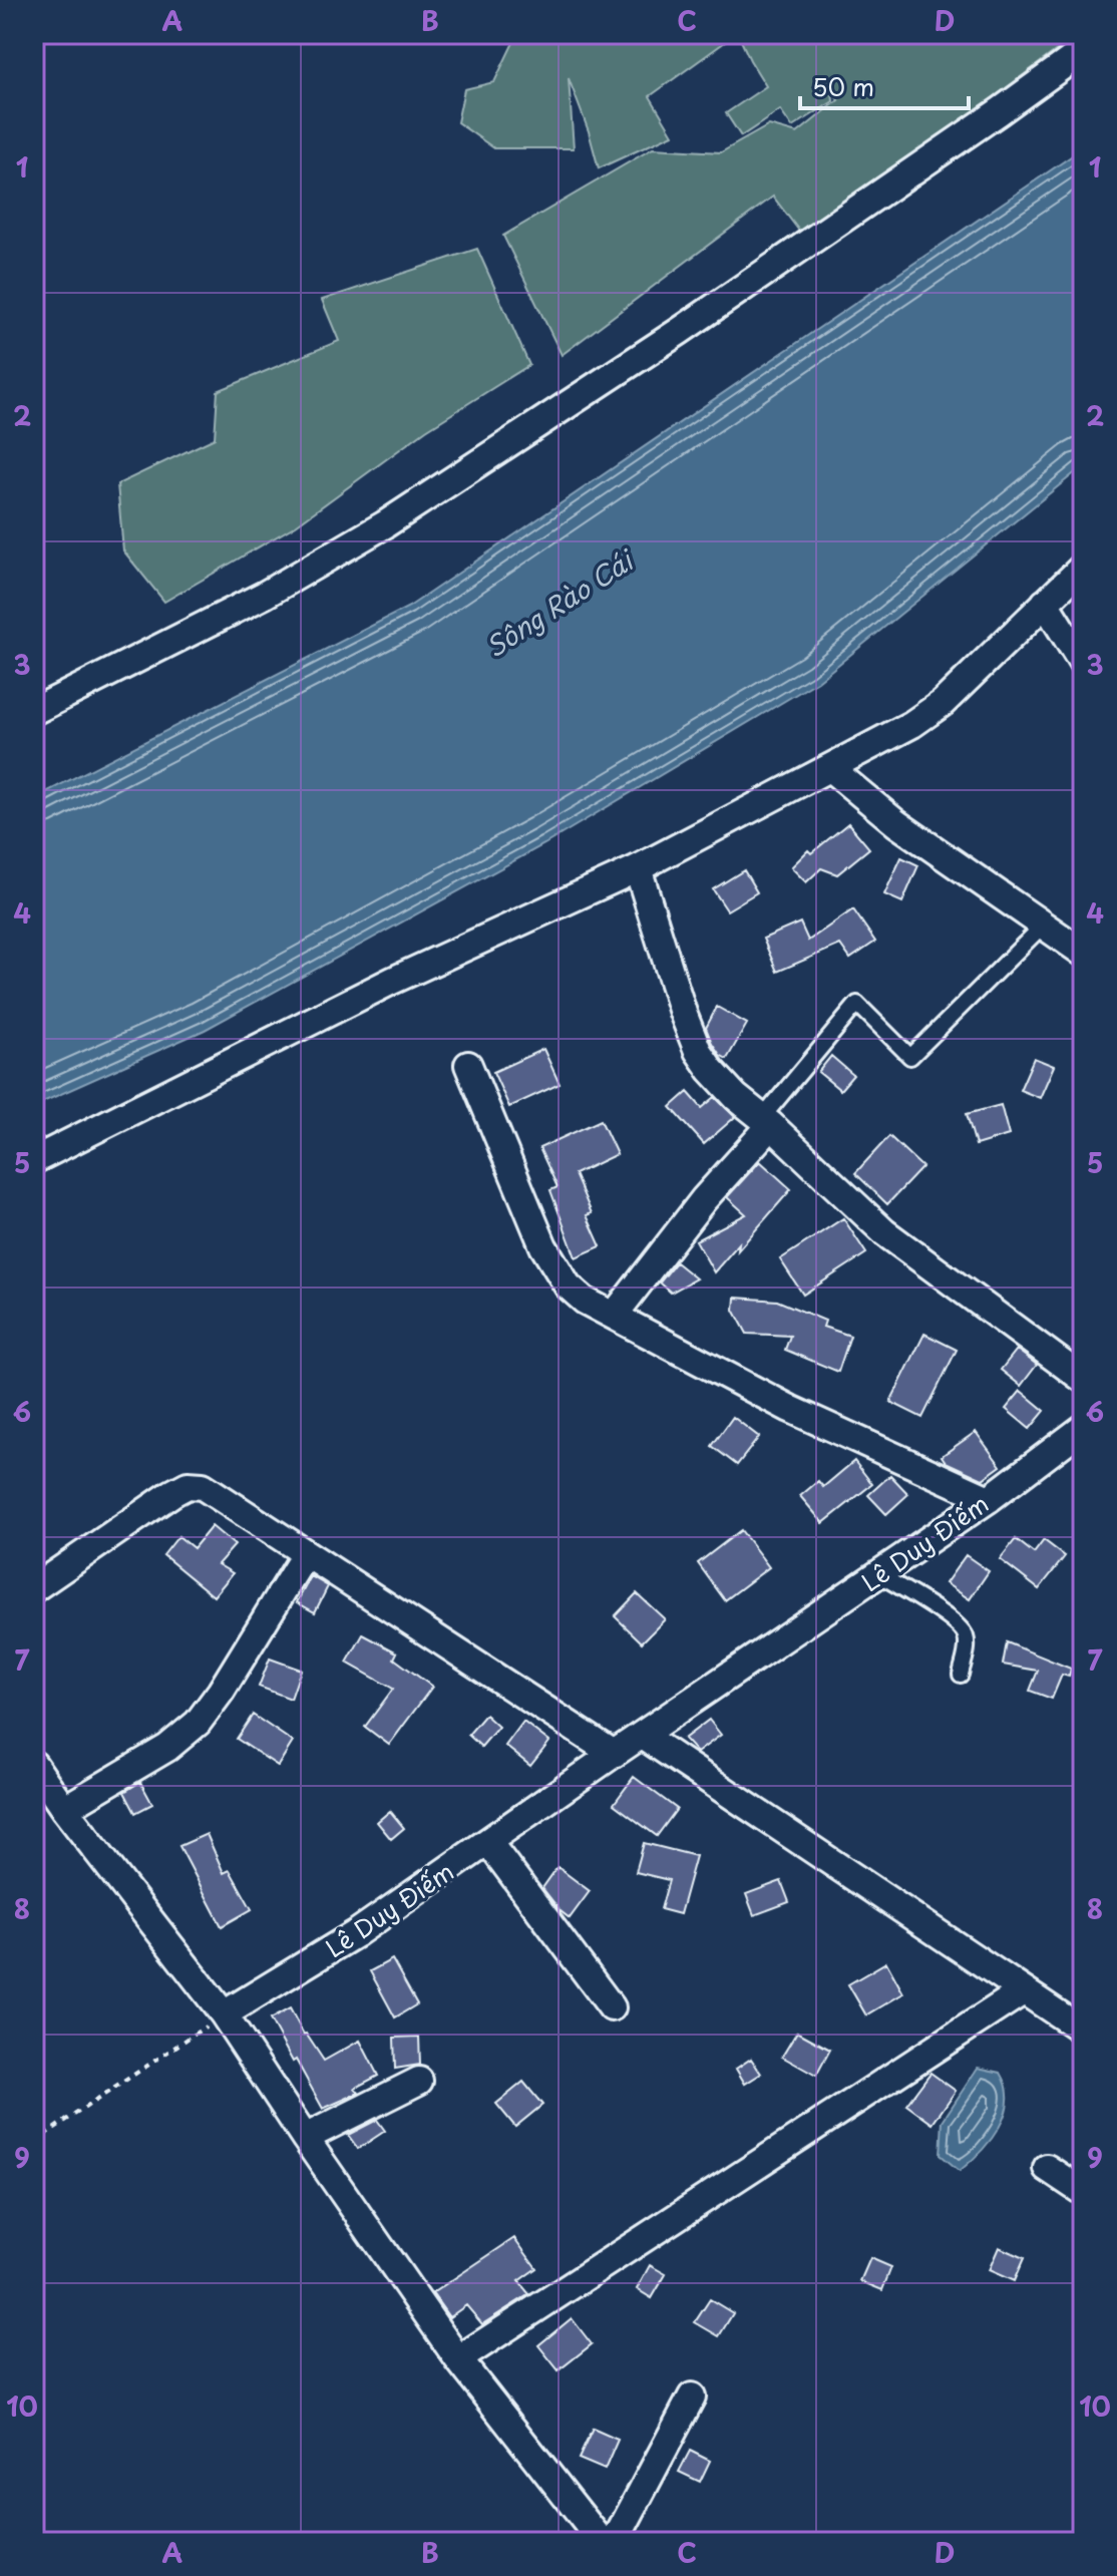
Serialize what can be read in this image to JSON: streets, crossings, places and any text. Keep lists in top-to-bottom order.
{
  "streets": {
    "street": ["Lê Duy Điếm"]
  },
  "water": ["Sông Rào Cái"],
  "scale_bar": "50 m",
  "grid": {
    "columns": [
      "A",
      "B",
      "C",
      "D"
    ],
    "rows": [
      "1",
      "2",
      "3",
      "4",
      "5",
      "6",
      "7",
      "8",
      "9",
      "10"
    ]
  }
}
